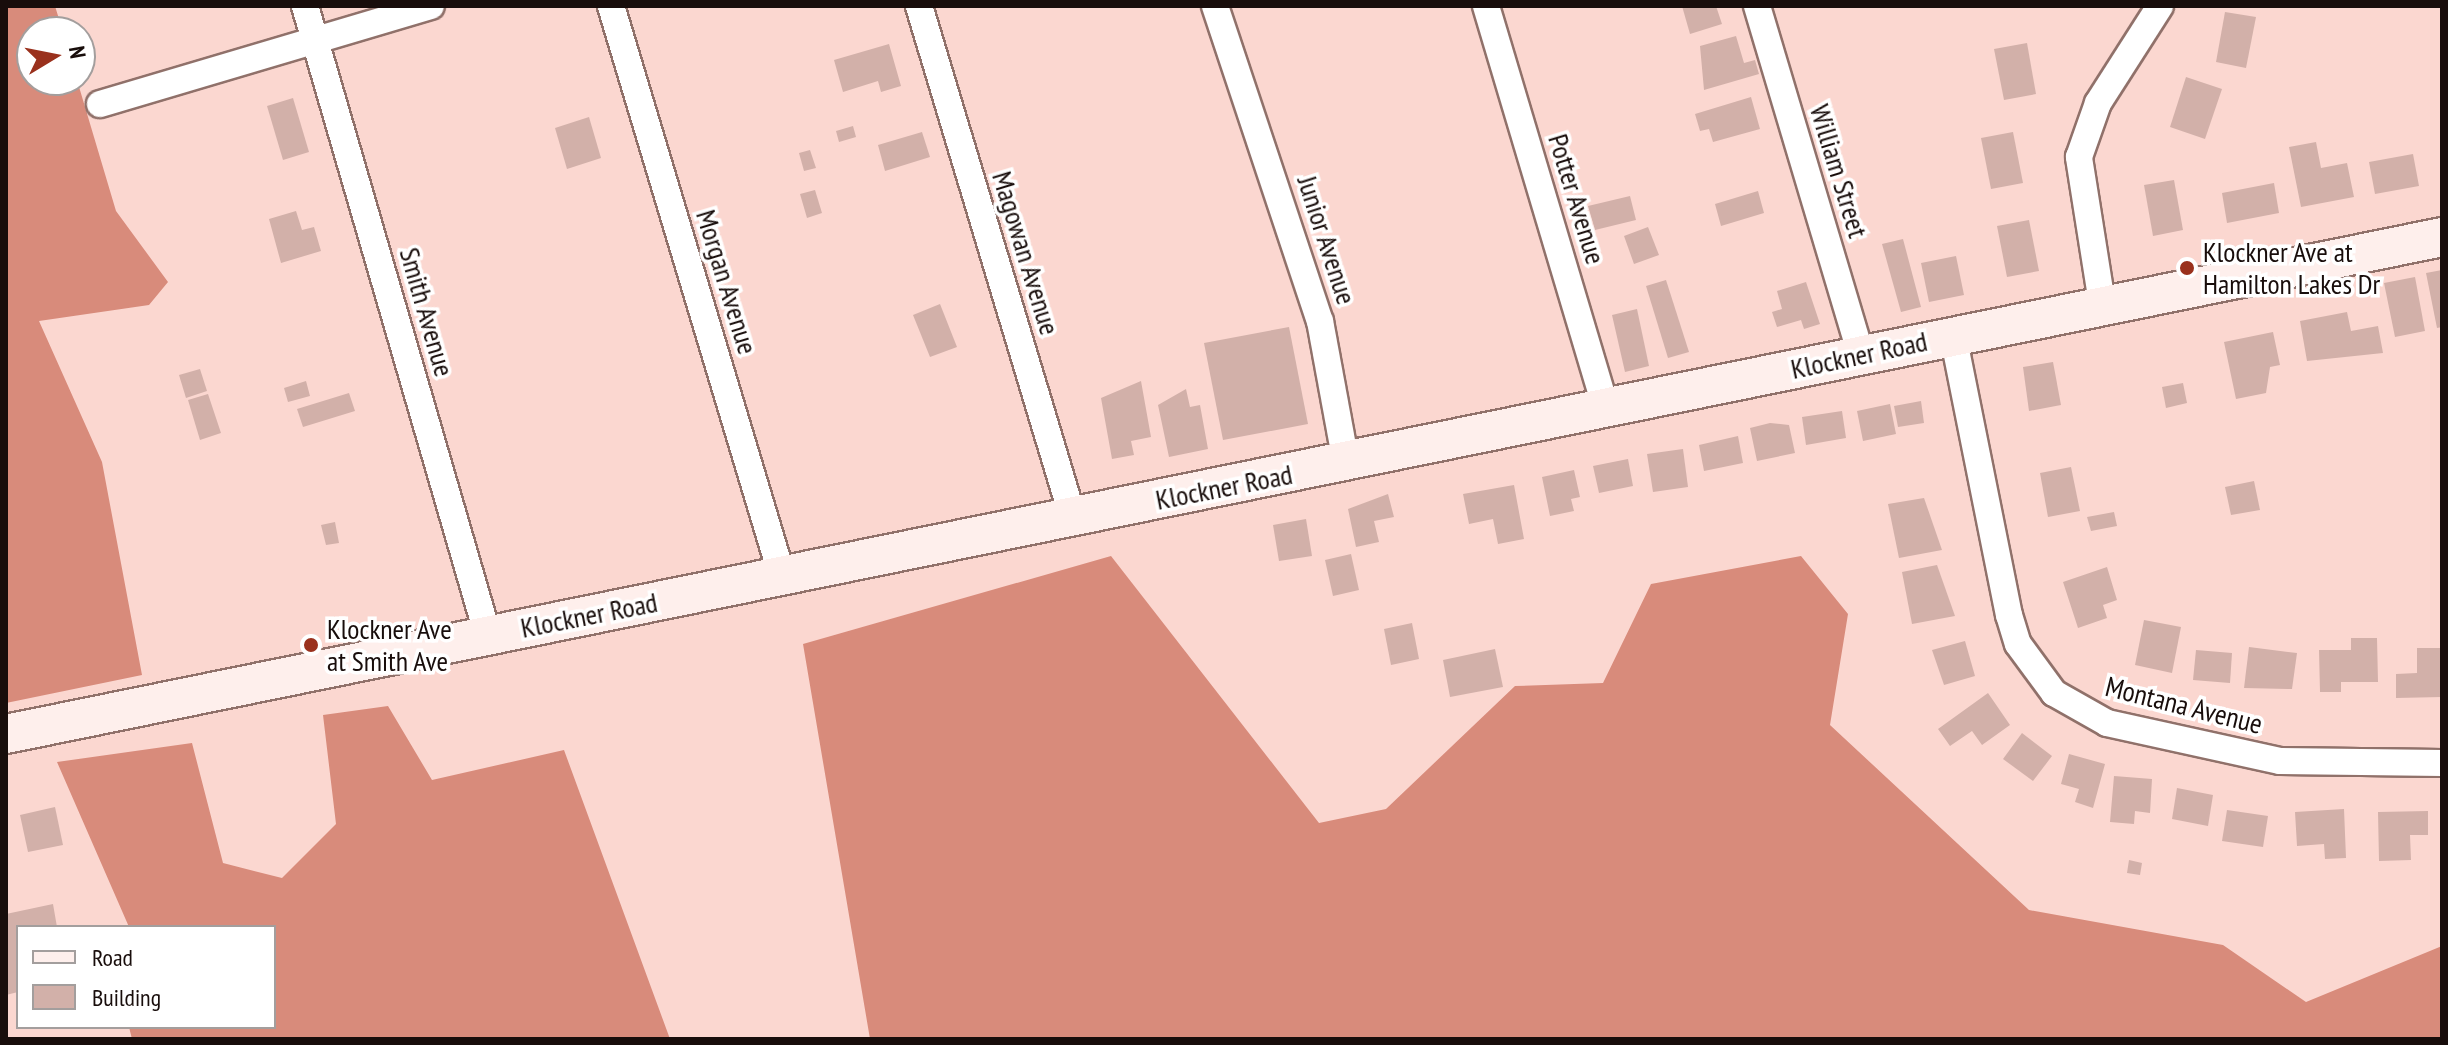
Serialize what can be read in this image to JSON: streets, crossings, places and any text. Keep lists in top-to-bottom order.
{
  "streets": {
    "main road": ["Klockner Road"],
    "street": [
      "William Street",
      "Potter Avenue",
      "Junior Avenue",
      "Magowan Avenue",
      "Morgan Avenue",
      "Smith Avenue",
      "Montana Avenue"
    ]
  },
  "crossings": [
    ["William Street", "Klockner Road"],
    ["Potter Avenue", "Klockner Road"],
    ["Junior Avenue", "Klockner Road"],
    ["Magowan Avenue", "Klockner Road"],
    ["Morgan Avenue", "Klockner Road"],
    ["Smith Avenue", "Klockner Road"],
    ["Klockner Road", "Montana Avenue"]
  ],
  "places": ["Klockner Ave at Hamilton Lakes Dr", "Klockner Ave at Smith Ave"],
  "legend": ["Road", "Building"],
  "north": "right"
}
